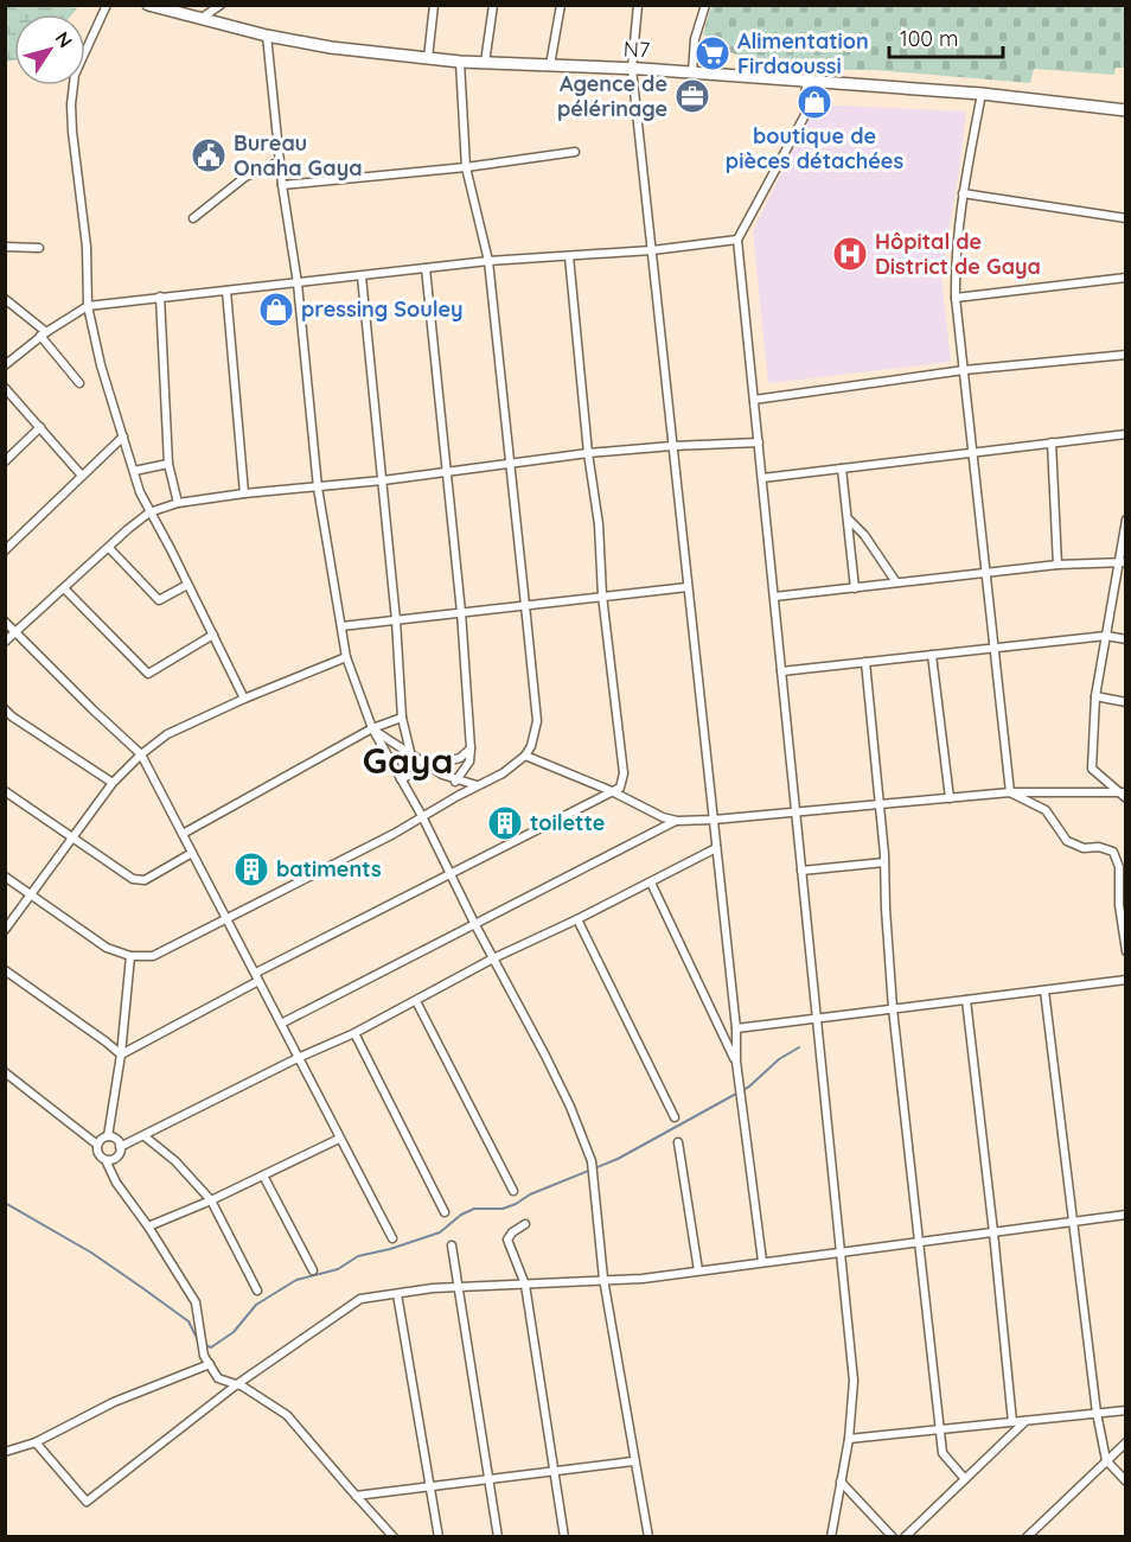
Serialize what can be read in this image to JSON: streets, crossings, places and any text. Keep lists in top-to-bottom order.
{
  "streets": {
    "main road": ["N7"]
  },
  "districts": ["Gaya"],
  "places": {
    "supermarket": ["Alimentation Firdaoussi"],
    "office": ["Agence de pélérinage"],
    "shop": ["boutique de pièces détachées", "pressing Souley"],
    "public building": ["Bureau Onaha Gaya"],
    "hospital": ["Hôpital de District de Gaya"],
    "building": ["toilette", "batiments"]
  },
  "scale_bar": "100 m",
  "north": "top right"
}
